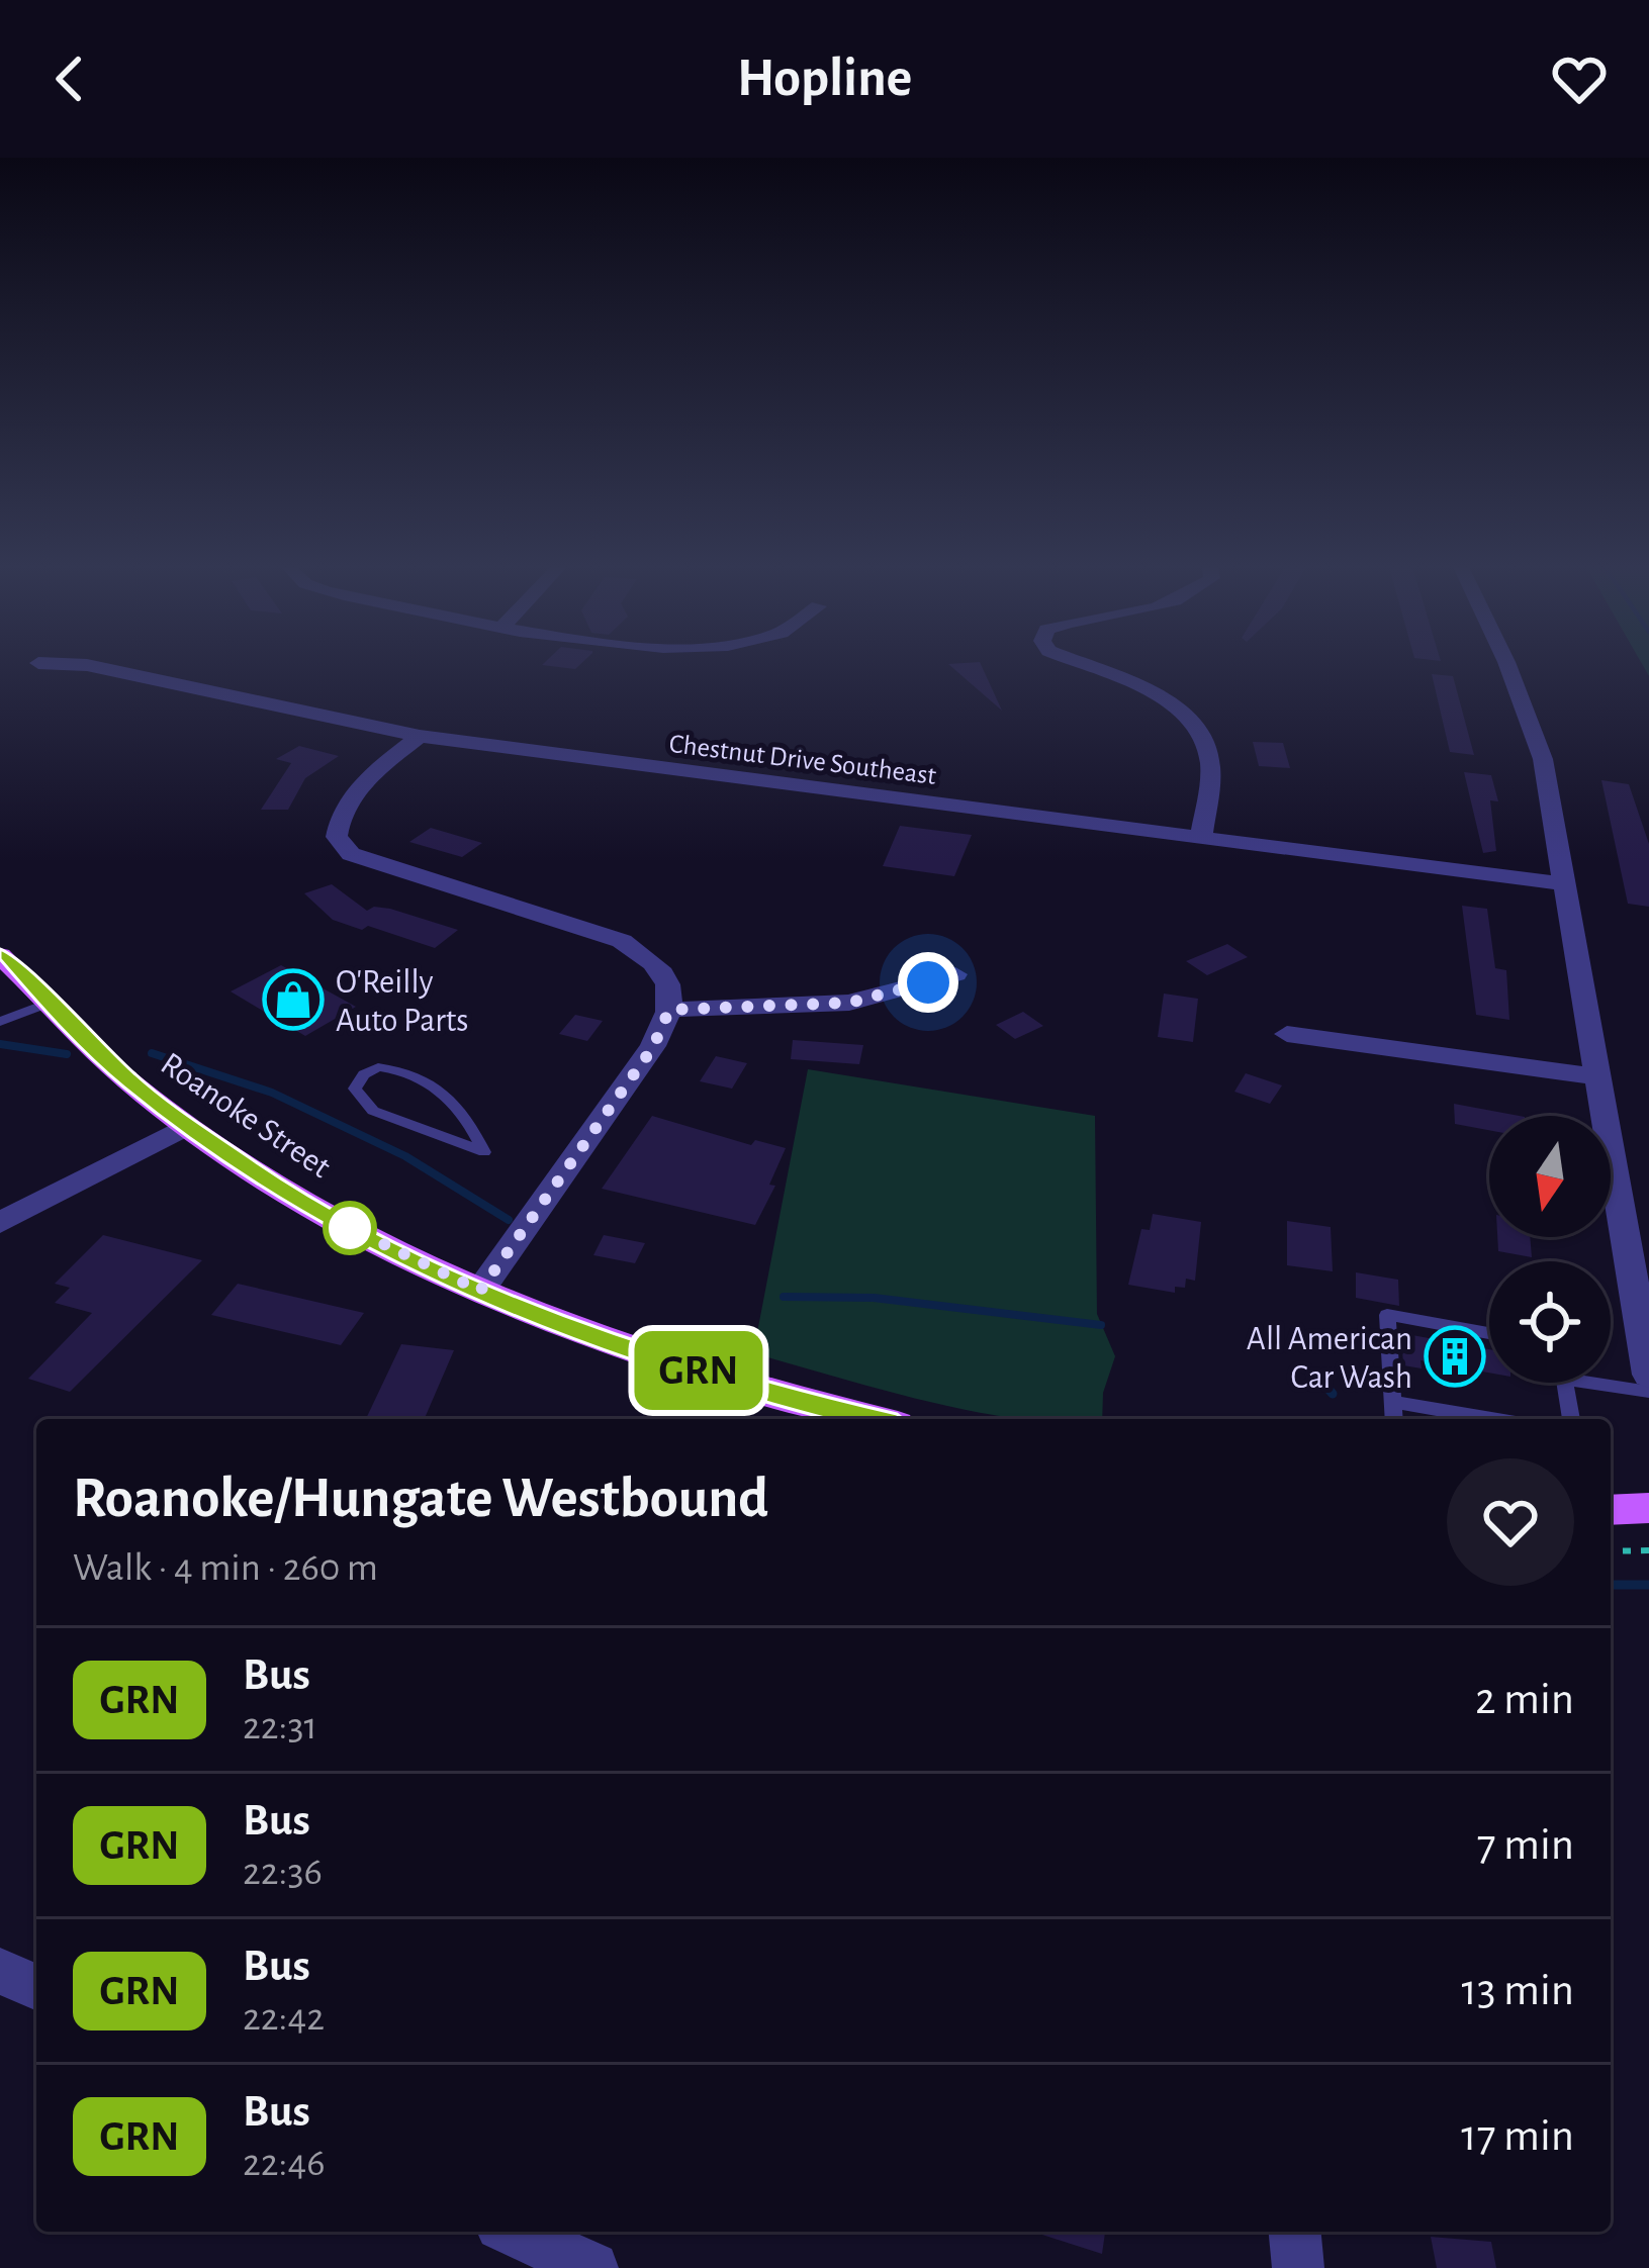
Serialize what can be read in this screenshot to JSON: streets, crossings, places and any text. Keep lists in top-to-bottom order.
{
  "streets": {
    "main road": ["Roanoke Street"],
    "street": ["Chestnut Drive Southeast"]
  },
  "places": {
    "shop": ["O'Reilly Auto Parts"],
    "building": ["All American Car Wash"]
  },
  "lines": ["bus line GRN"],
  "north": "bottom",
  "page": {
    "header": "Hopline",
    "on_map": "GRN",
    "heading": ["Roanoke/Hungate Westbound", "Walk · 4 min · 260 m"],
    "list": [
      {
        "mark": "GRN",
        "name": "Bus",
        "note": "22:31",
        "value": "2 min"
      },
      {
        "mark": "GRN",
        "name": "Bus",
        "note": "22:36",
        "value": "7 min"
      },
      {
        "mark": "GRN",
        "name": "Bus",
        "note": "22:42",
        "value": "13 min"
      },
      {
        "mark": "GRN",
        "name": "Bus",
        "note": "22:46",
        "value": "17 min"
      }
    ]
  }
}
